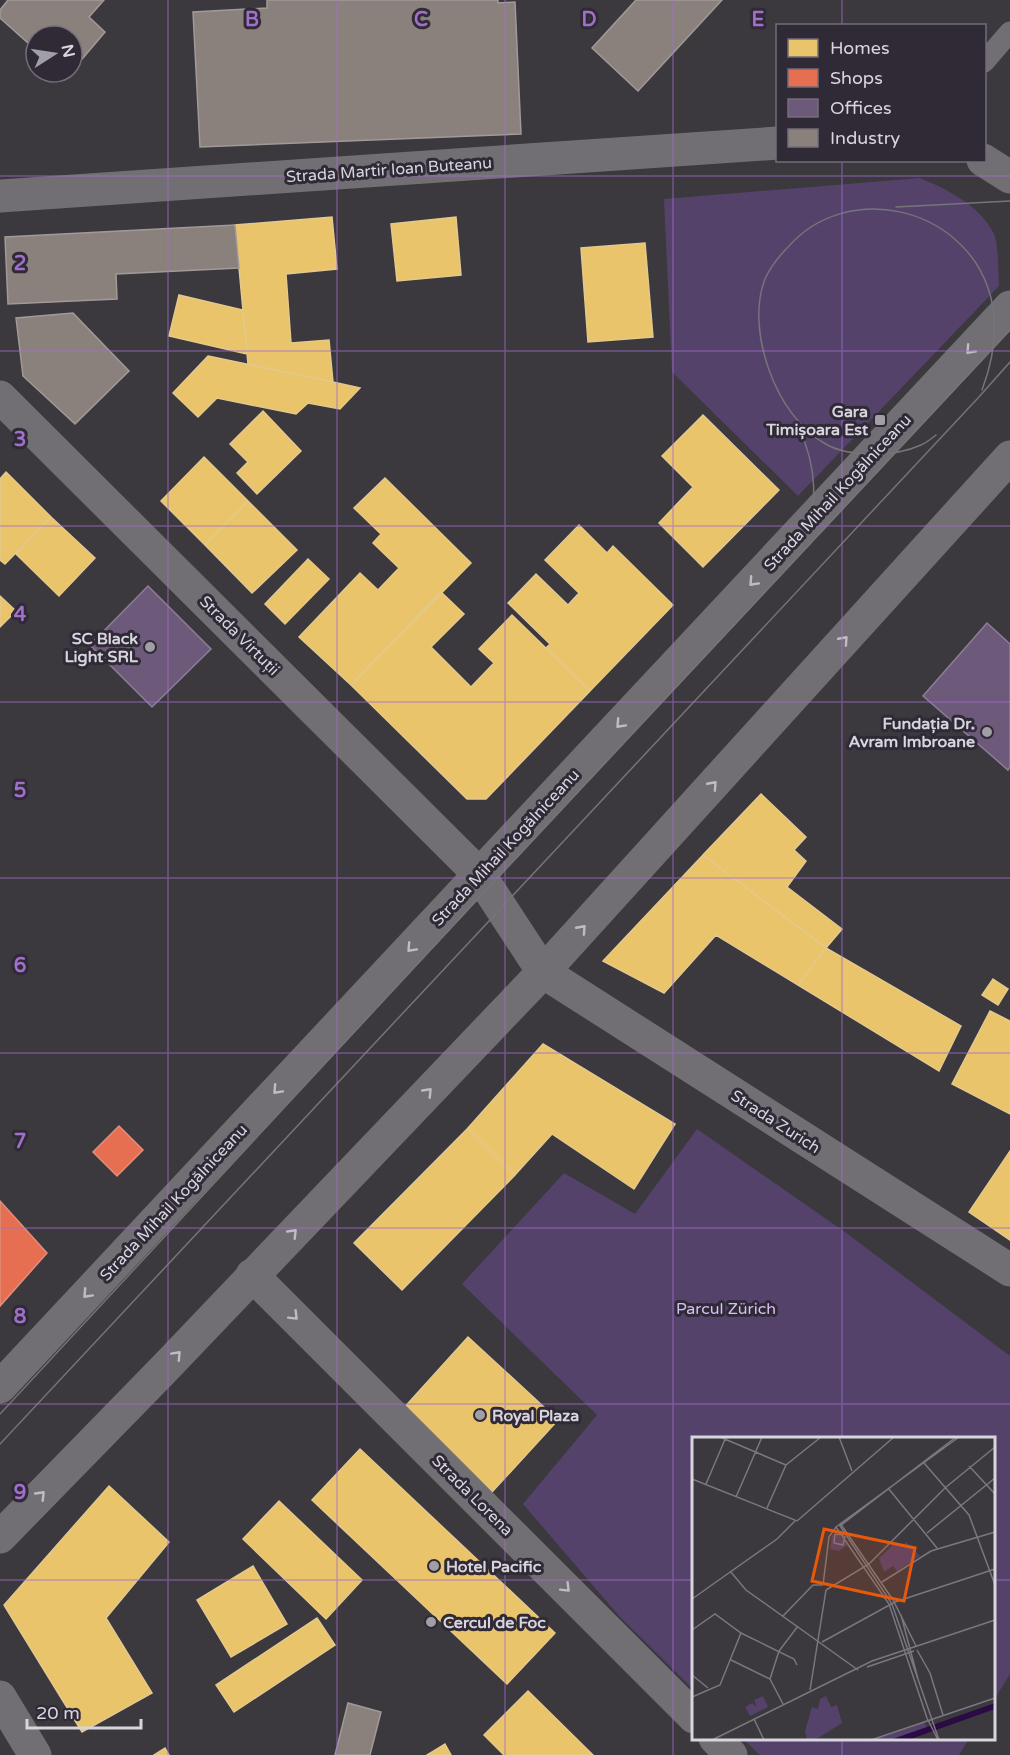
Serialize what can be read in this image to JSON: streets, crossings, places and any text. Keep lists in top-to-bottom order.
{
  "streets": {
    "street": [
      "Strada Martir Ioan Buteanu",
      "Strada Mihail Kogălniceanu",
      "Strada Virtuții",
      "Strada Zurich",
      "Strada Lorena"
    ]
  },
  "crossings": [
    ["Strada Mihail Kogălniceanu", "Strada Virtuții"],
    ["Strada Virtuții", "Strada Zurich"]
  ],
  "one_way": ["Strada Lorena"],
  "parks": ["Parcul Zürich"],
  "places": {
    "transit": ["Gara Timișoara Est"],
    "other": [
      "SC Black Light SRL",
      "Fundația Dr. Avram Imbroane",
      "Royal Plaza",
      "Hotel Pacific",
      "Cercul de Foc"
    ]
  },
  "legend": [
    "Homes",
    "Shops",
    "Offices",
    "Industry"
  ],
  "scale_bar": "20 m",
  "north": "right",
  "grid": {
    "columns": [
      "B",
      "C",
      "D",
      "E"
    ],
    "rows": [
      "2",
      "3",
      "4",
      "5",
      "6",
      "7",
      "8",
      "9"
    ]
  }
}
